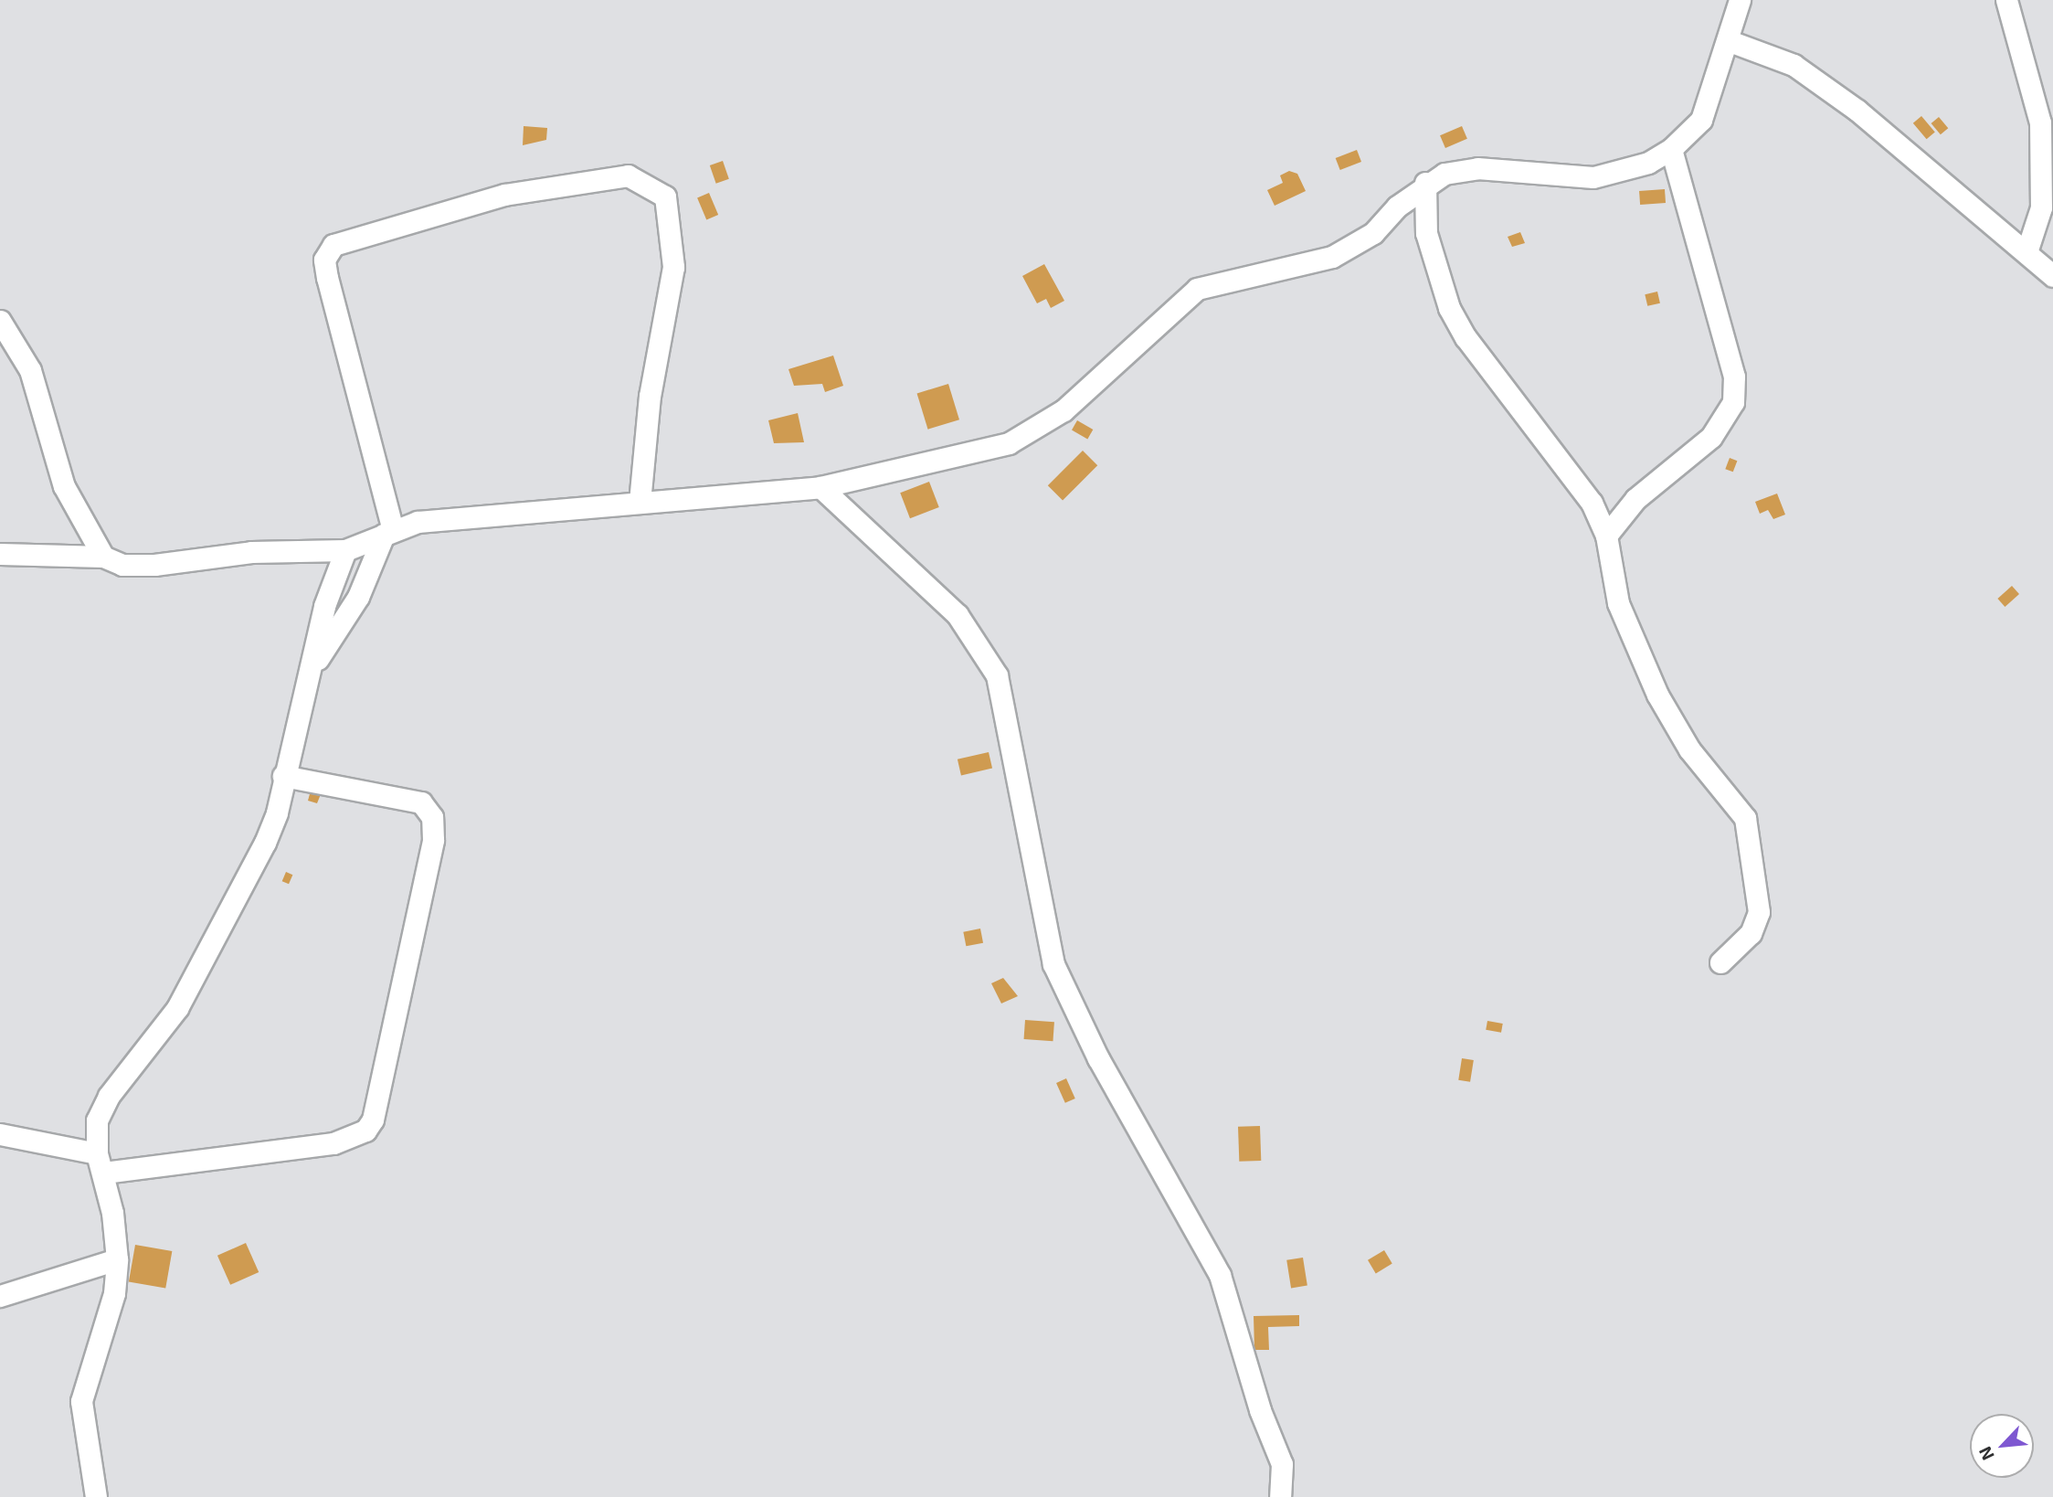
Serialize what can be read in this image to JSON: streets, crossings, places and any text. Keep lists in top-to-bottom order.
{
  "north": "bottom left"
}
